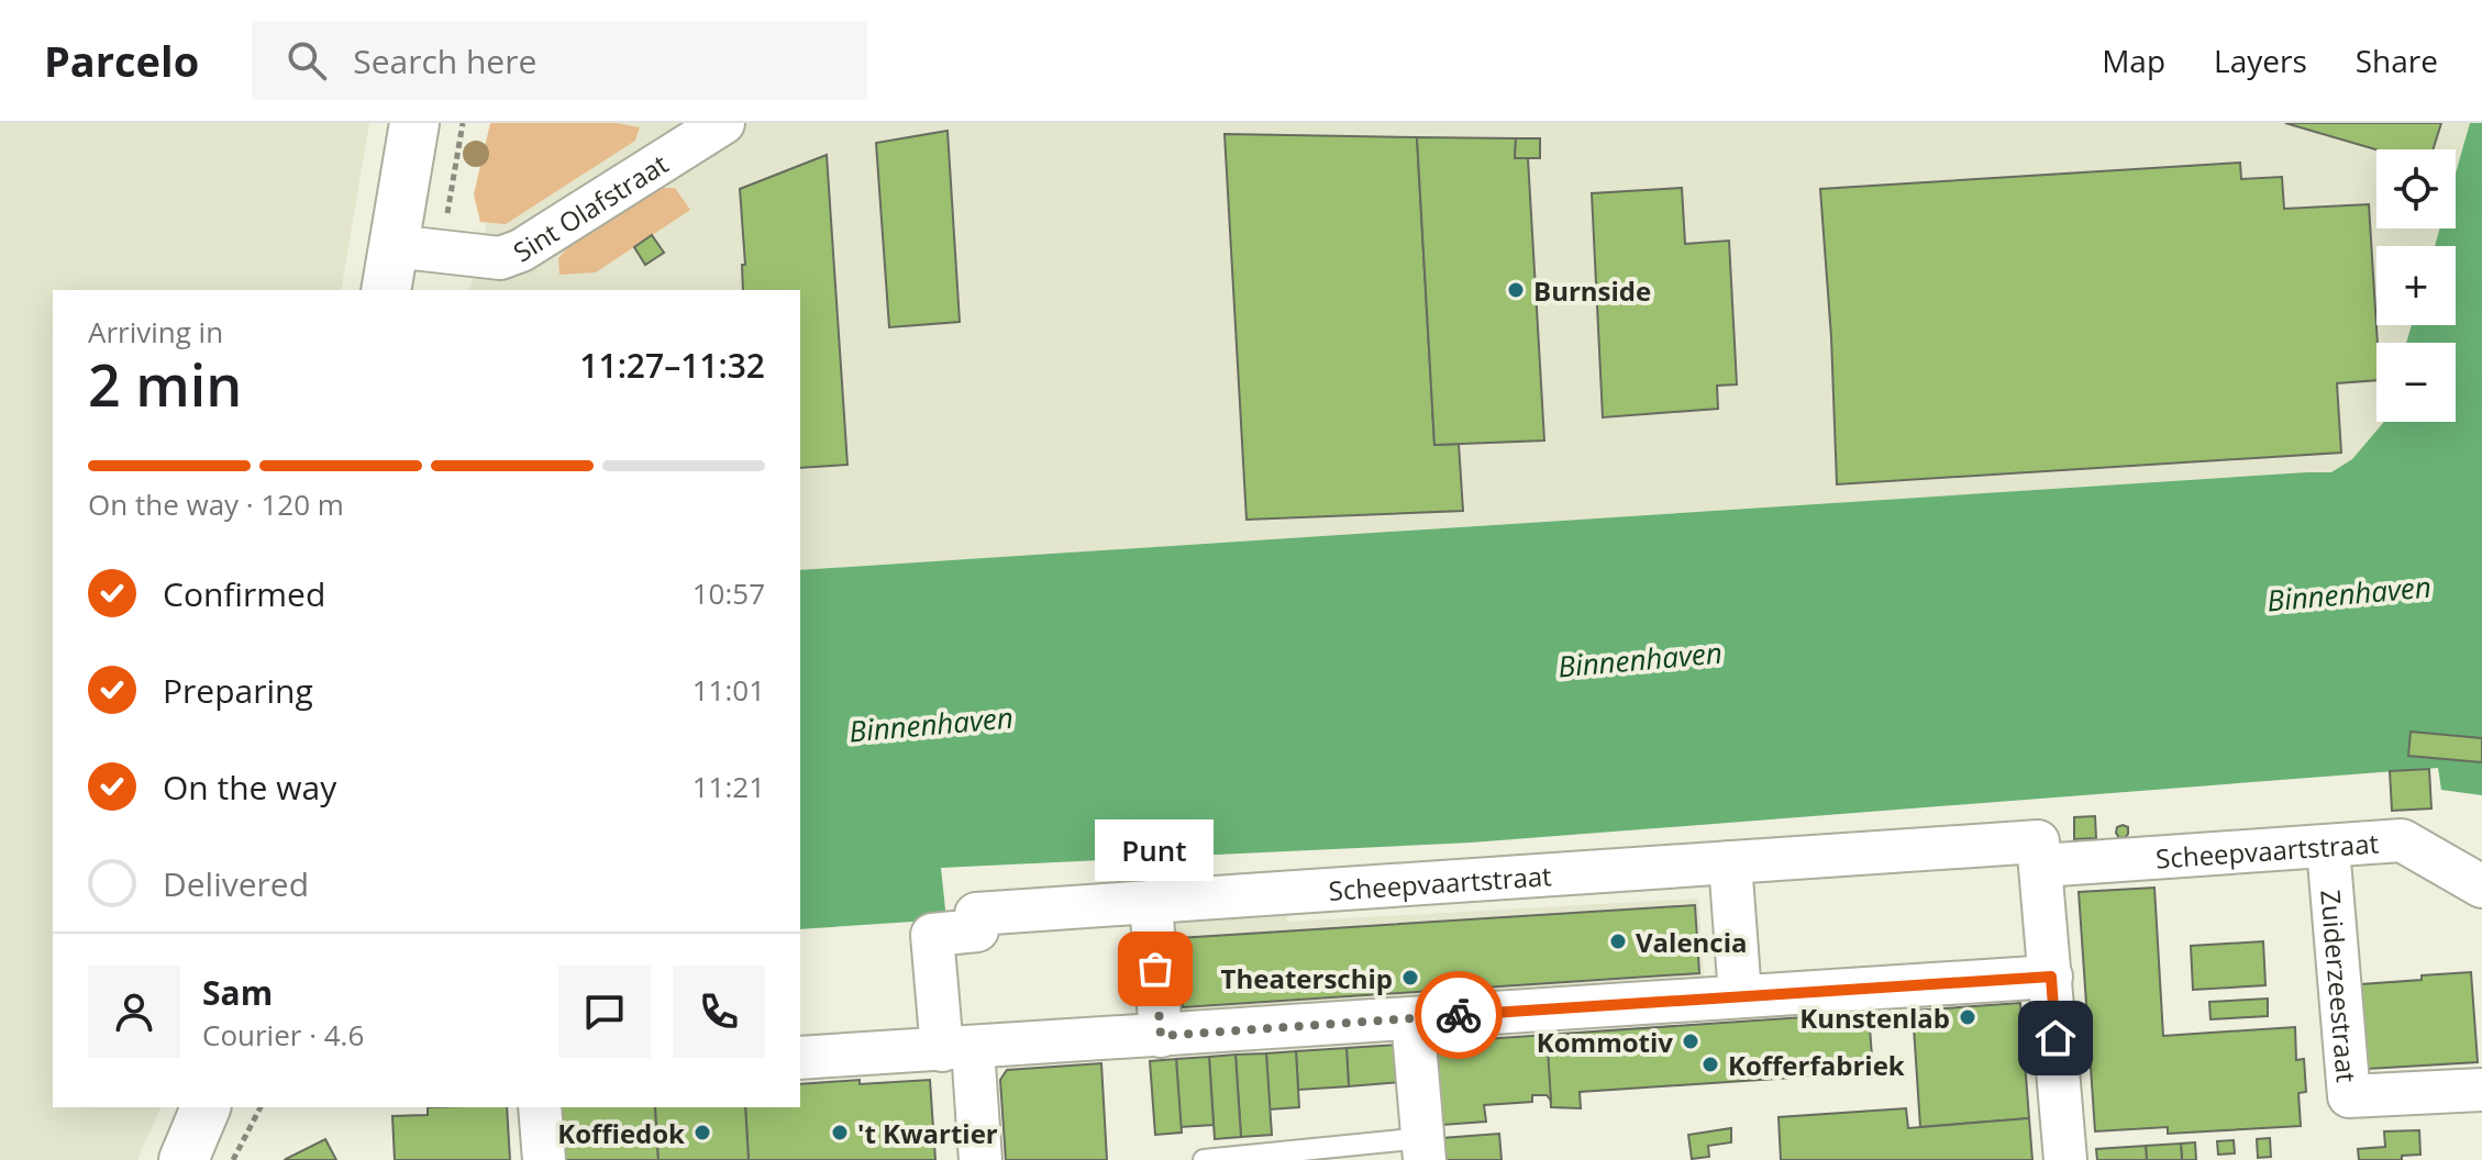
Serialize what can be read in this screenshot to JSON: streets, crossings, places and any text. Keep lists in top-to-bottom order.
{
  "streets": {
    "street": ["Sint Olafstraat", "Scheepvaartstraat", "Zuiderzeestraat"]
  },
  "crossings": [
    ["Scheepvaartstraat", "Zuiderzeestraat"]
  ],
  "water": ["Binnenhaven"],
  "places": [
    "Burnside",
    "Valencia",
    "Punt",
    "Theaterschip",
    "Kunstenlab",
    "Kommotiv",
    "Kofferfabriek",
    "Koffiedok",
    "'t Kwartier"
  ],
  "page": {
    "header": "Parcelo",
    "search": "Search here",
    "nav": ["Map", "Layers", "Share"],
    "map_buttons": ["+", "−"],
    "heading": ["2 min", "Arriving in", "11:27–11:32"],
    "panel": ["Sam", "Courier · 4.6"],
    "bar": "On the way · 120 m",
    "list": [
      ["Confirmed", "10:57"],
      ["Preparing", "11:01"],
      ["On the way", "11:21"],
      "Delivered"
    ],
    "bubble": "Punt"
  }
}
